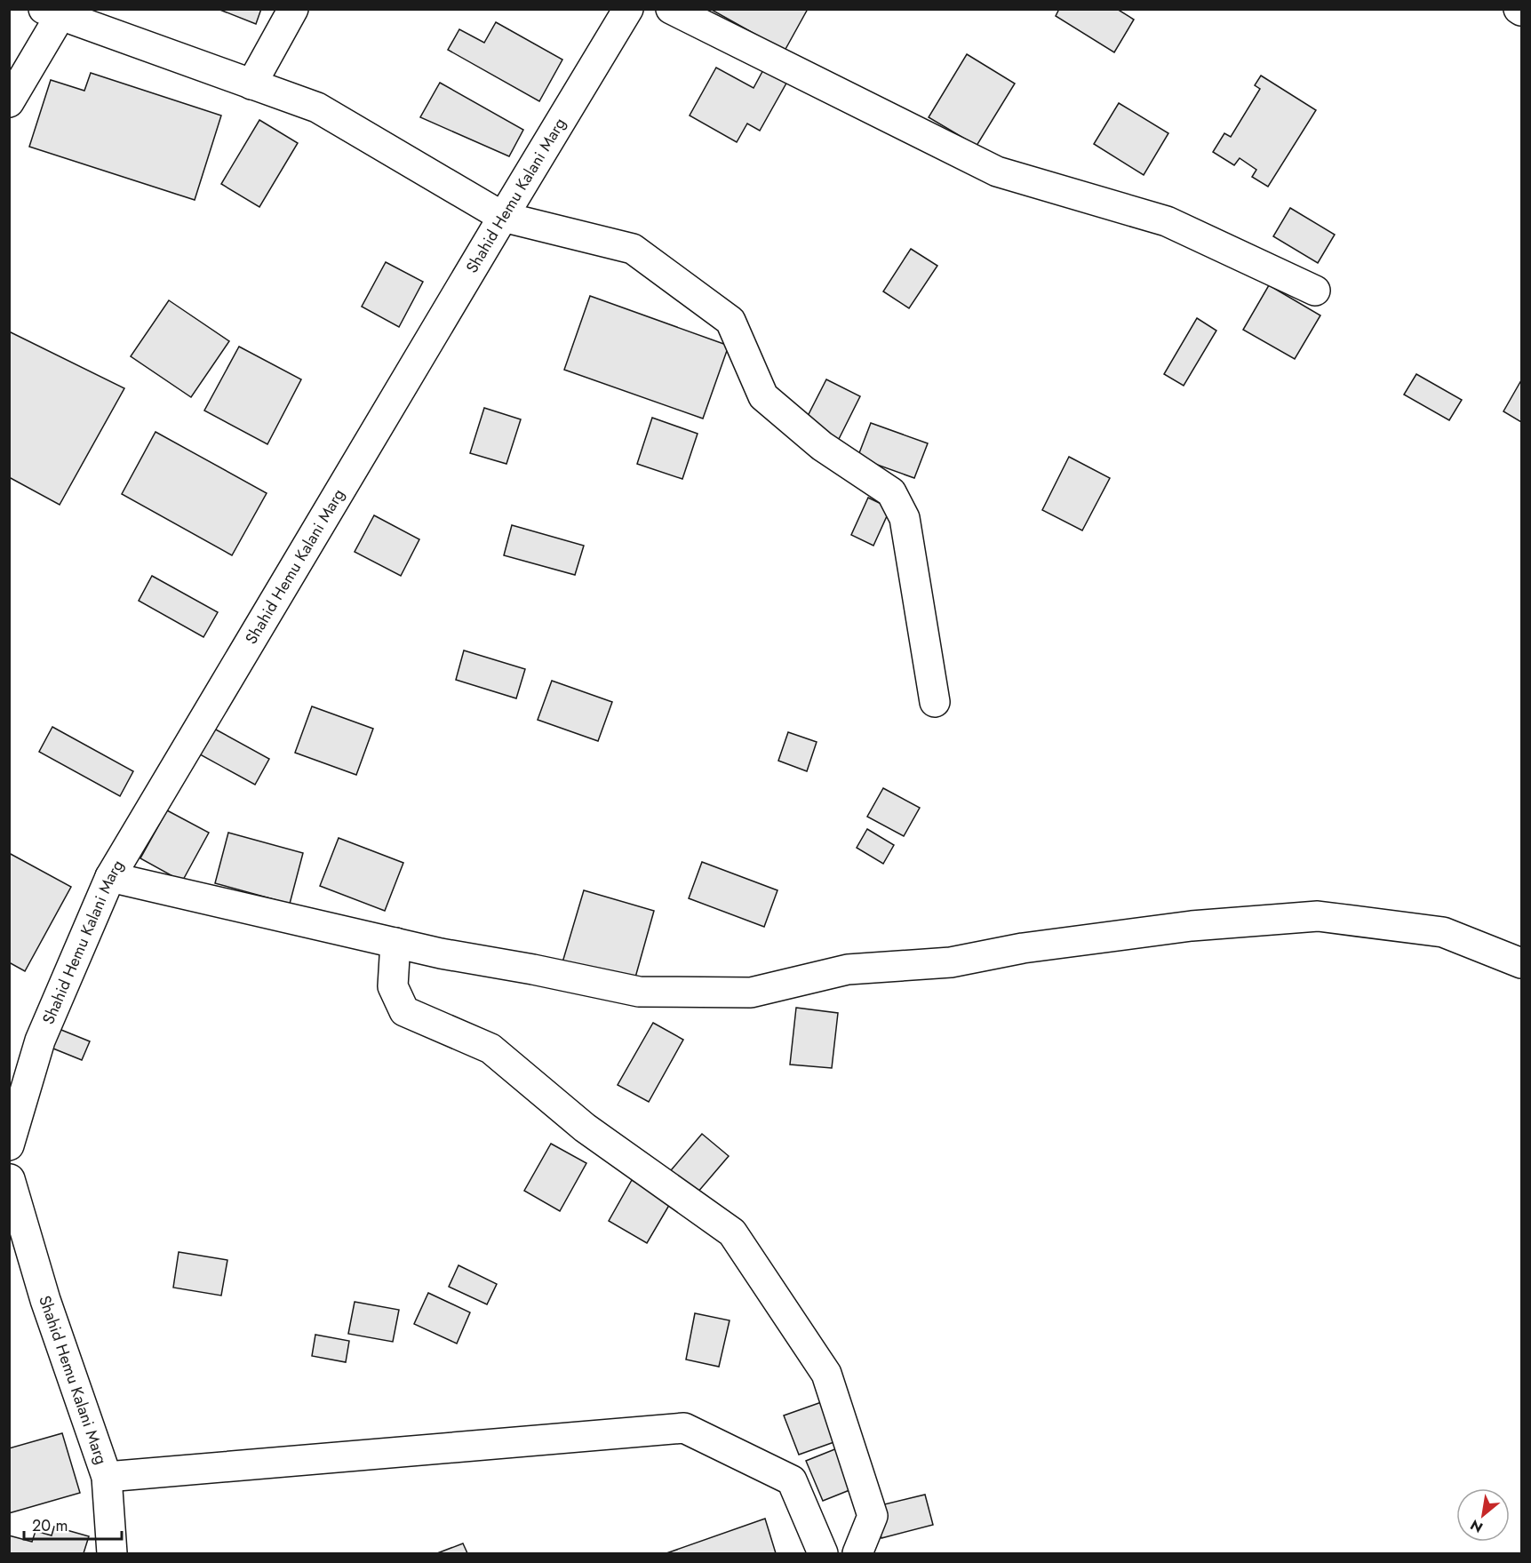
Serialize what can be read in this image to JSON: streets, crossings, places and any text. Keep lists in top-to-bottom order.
{
  "streets": {
    "street": ["Shahid Hemu Kalani Marg"]
  },
  "scale_bar": "20 m",
  "north": "bottom left"
}
